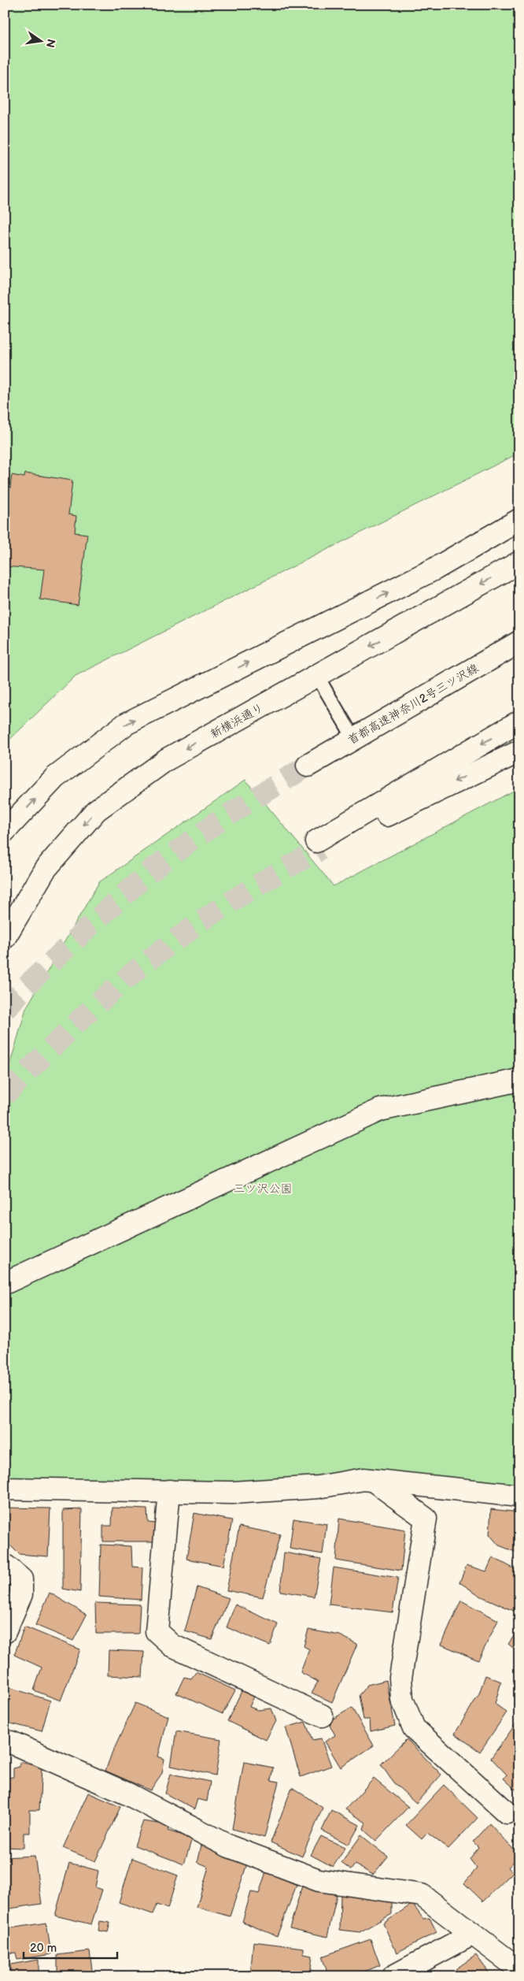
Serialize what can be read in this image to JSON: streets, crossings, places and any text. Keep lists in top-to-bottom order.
{
  "streets": {
    "main road": ["首都高速神奈川2号三ツ沢線", "新横浜通り"]
  },
  "parks": ["三ツ沢公園"],
  "scale_bar": "20 m",
  "north": "right"
}
